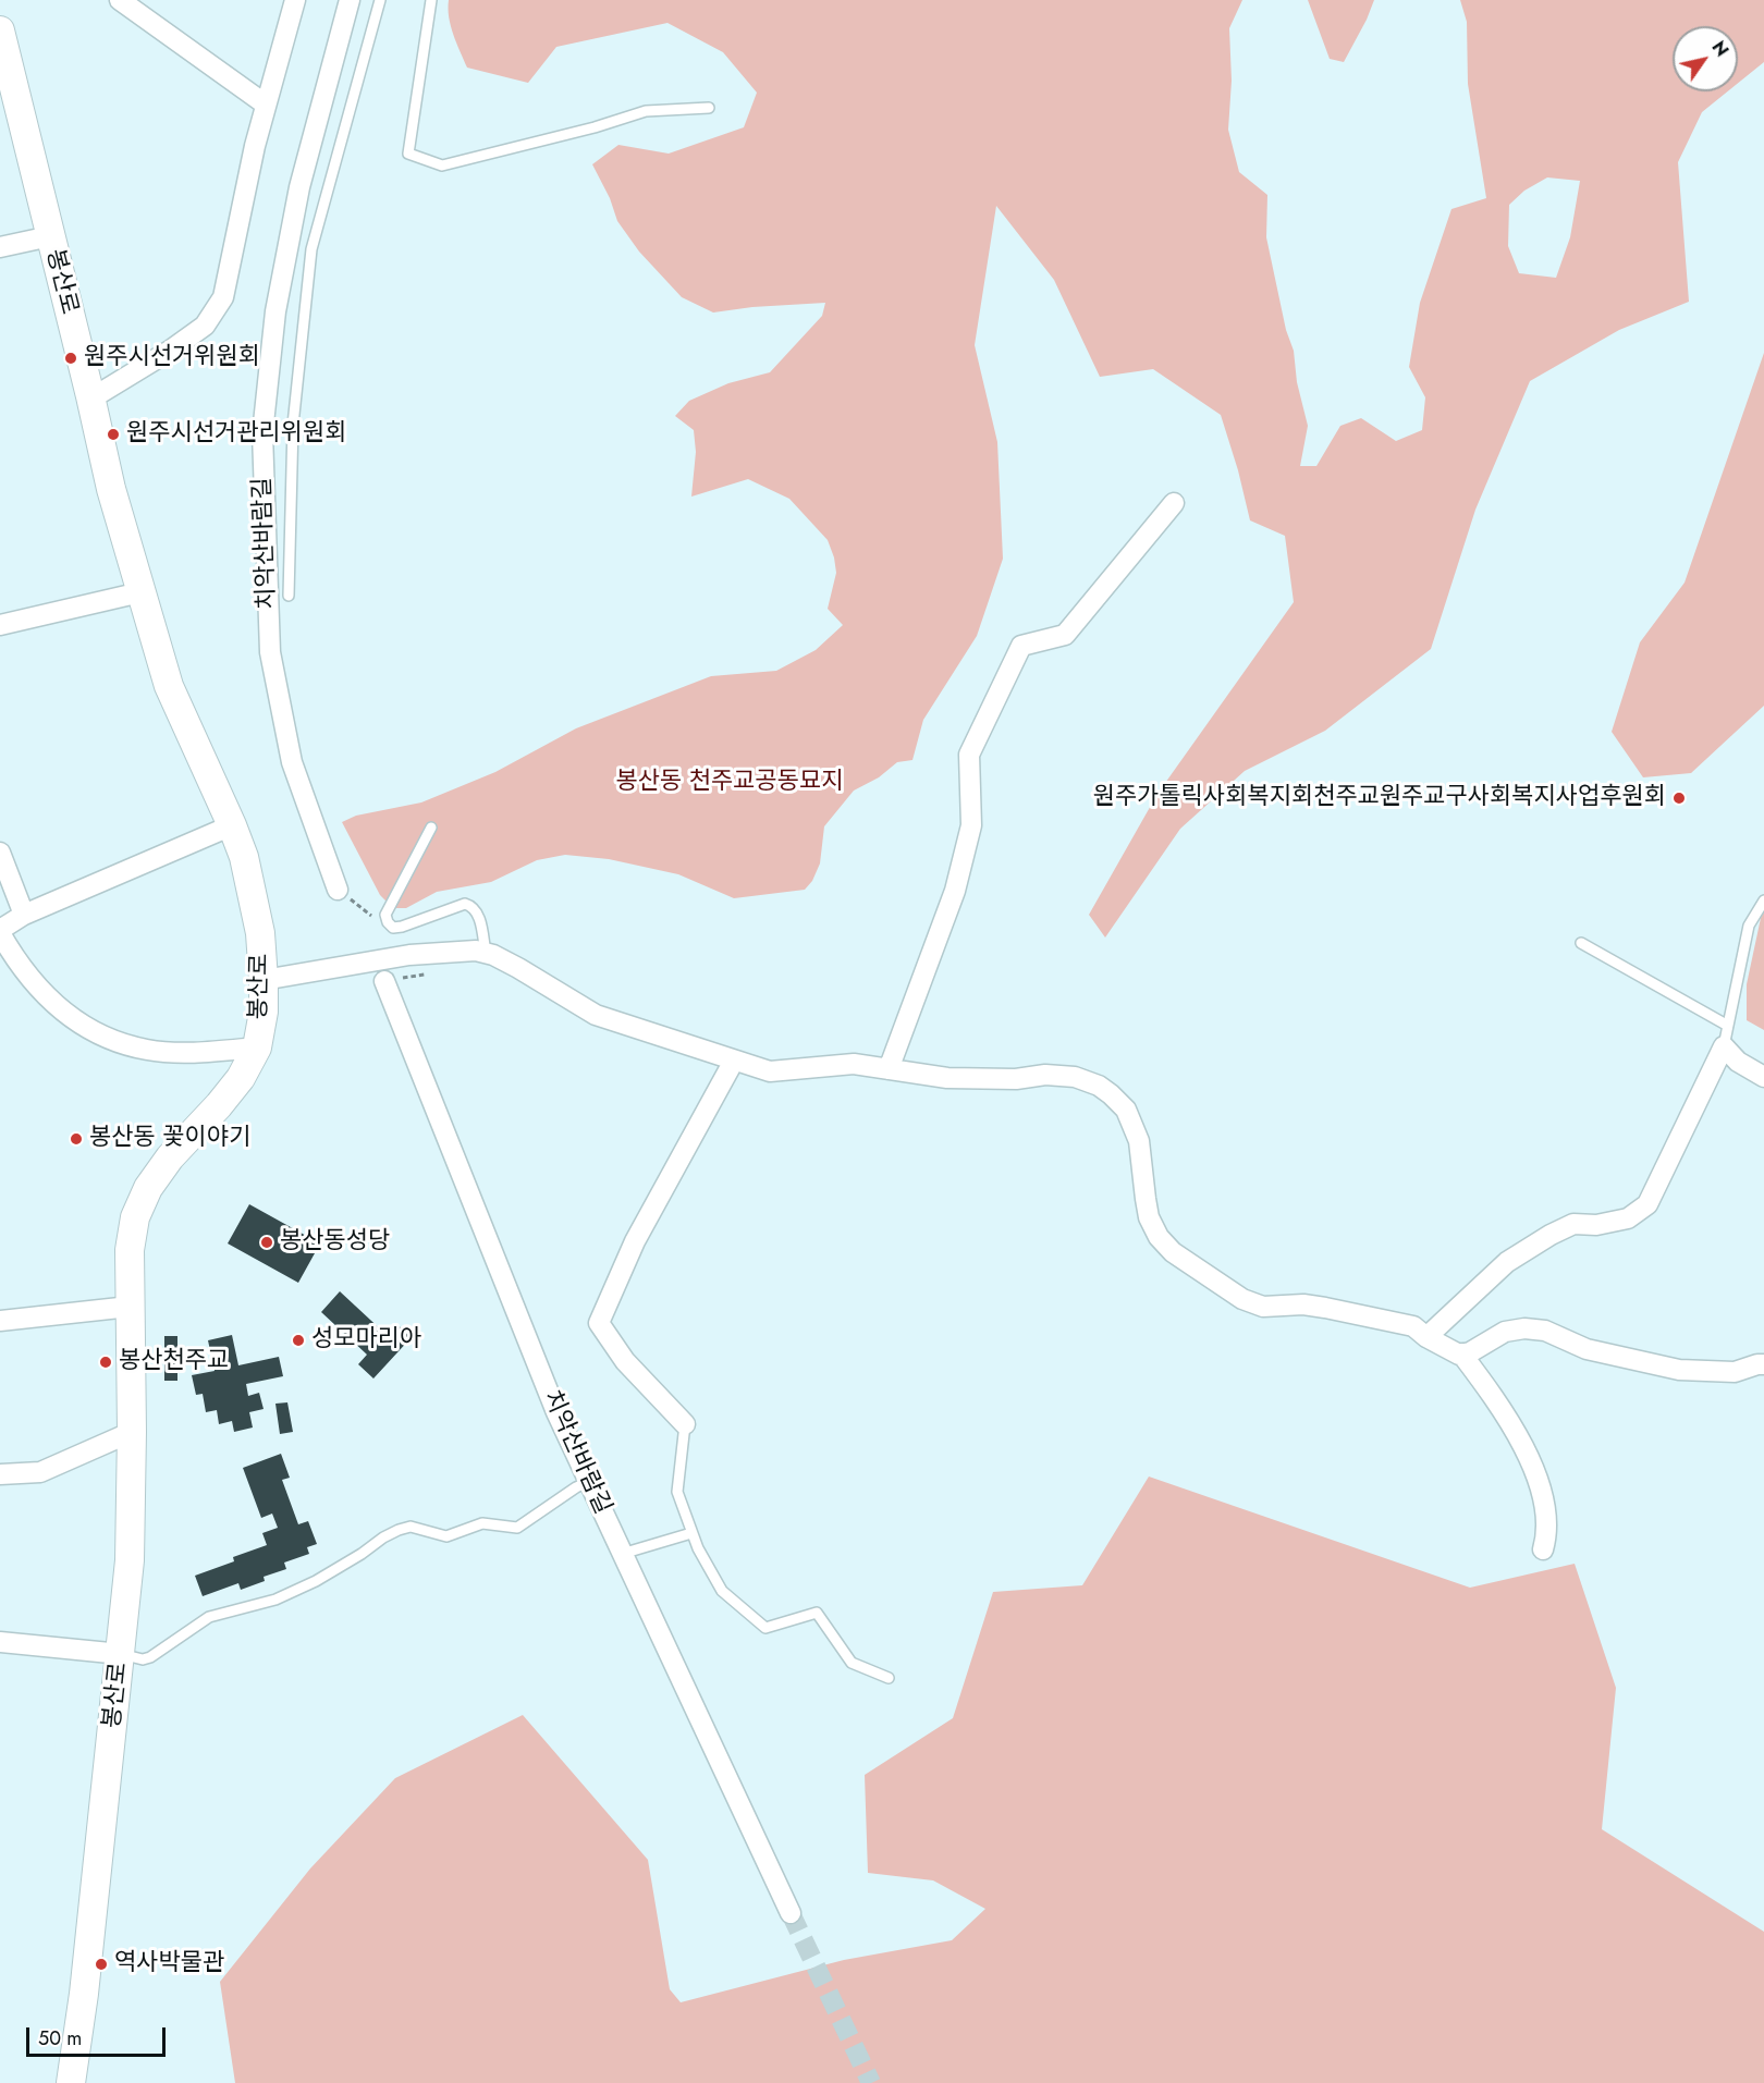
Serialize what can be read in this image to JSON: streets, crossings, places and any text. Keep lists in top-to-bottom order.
{
  "streets": {
    "street": ["봉산로", "치악산바람길"]
  },
  "parks": ["봉산동 천주교공동묘지"],
  "places": [
    "원주시선거위원회",
    "원주시선거관리위원회",
    "원주가톨릭사회복지회천주교원주교구사회복지사업후원회",
    "봉산동 꽃이야기",
    "봉산동성당",
    "성모마리아",
    "봉산천주교",
    "역사박물관"
  ],
  "scale_bar": "50 m",
  "north": "top right"
}
